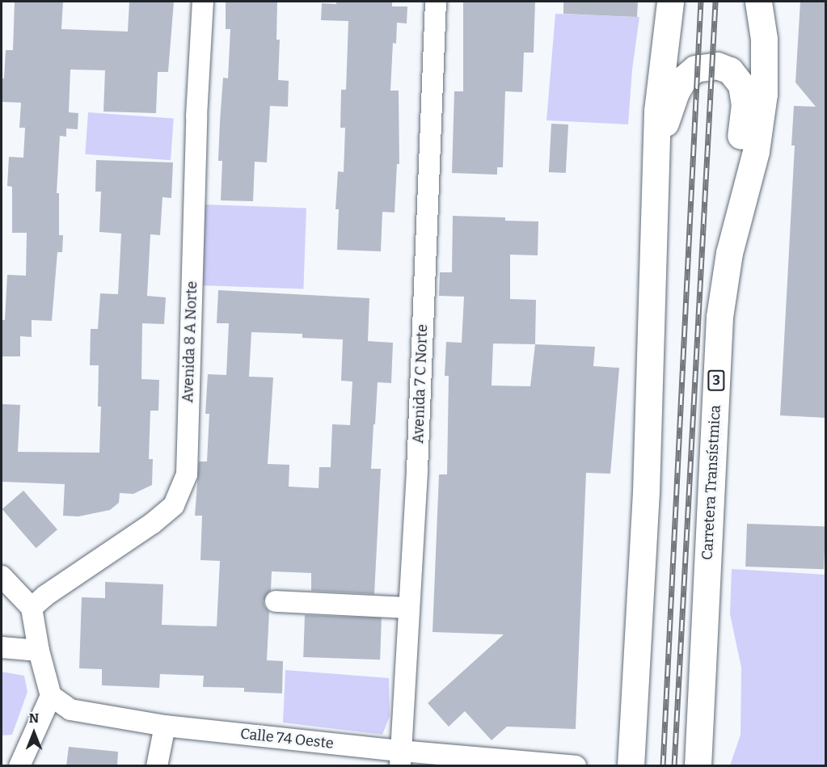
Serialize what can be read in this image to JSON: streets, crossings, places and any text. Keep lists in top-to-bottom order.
{
  "streets": {
    "main road": ["3", "Carretera Transístmica"],
    "street": ["Avenida 8 A Norte", "Avenida 7 C Norte", "Calle 74 Oeste"]
  },
  "crossings": [
    ["Avenida 7 C Norte", "Calle 74 Oeste"]
  ],
  "north": "top"
}
